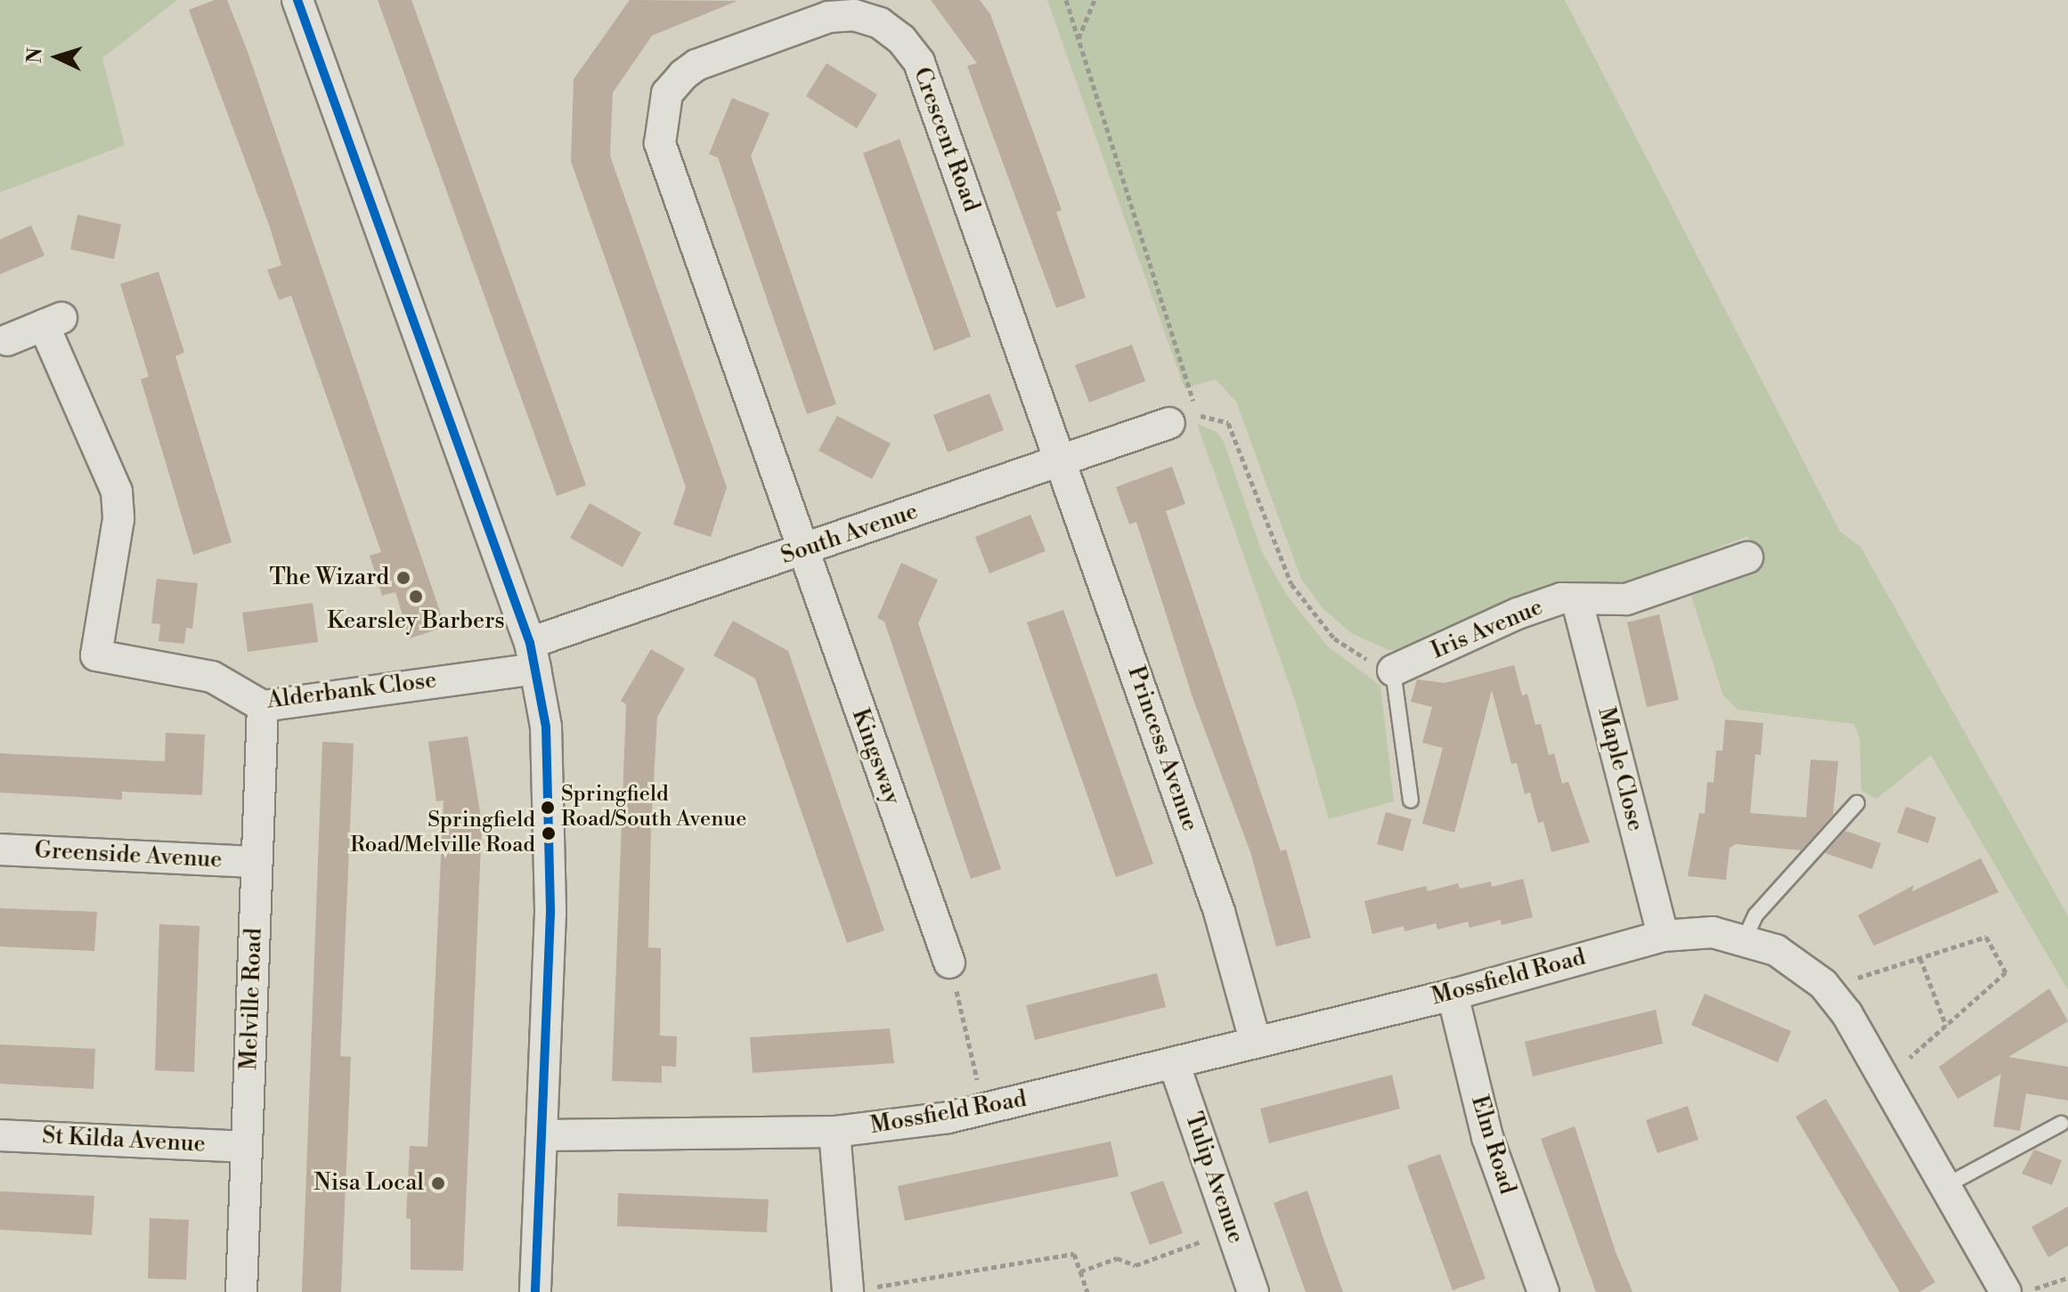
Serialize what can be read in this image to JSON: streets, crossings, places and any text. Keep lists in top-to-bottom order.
{
  "streets": {
    "street": [
      "Crescent Road",
      "South Avenue",
      "Iris Avenue",
      "Alderbank Close",
      "Princess Avenue",
      "Kingsway",
      "Maple Close",
      "Greenside Avenue",
      "Mossfield Road",
      "Melville Road",
      "St Kilda Avenue",
      "Elm Road",
      "Tulip Avenue"
    ]
  },
  "crossings": [
    ["Crescent Road", "South Avenue"],
    ["Crescent Road", "Princess Avenue"],
    ["Crescent Road", "Kingsway"],
    ["South Avenue", "Alderbank Close"],
    ["South Avenue", "Princess Avenue"],
    ["South Avenue", "Kingsway"],
    ["Iris Avenue", "Maple Close"],
    ["Alderbank Close", "Melville Road"],
    ["Princess Avenue", "Mossfield Road"],
    ["Maple Close", "Mossfield Road"],
    ["Greenside Avenue", "Melville Road"],
    ["Mossfield Road", "Elm Road"],
    ["Mossfield Road", "Tulip Avenue"],
    ["Melville Road", "St Kilda Avenue"]
  ],
  "places": [
    "The Wizard",
    "Kearsley Barbers",
    "Springfield Road/South Avenue",
    "Springfield Road/Melville Road",
    "Nisa Local"
  ],
  "north": "left"
}
